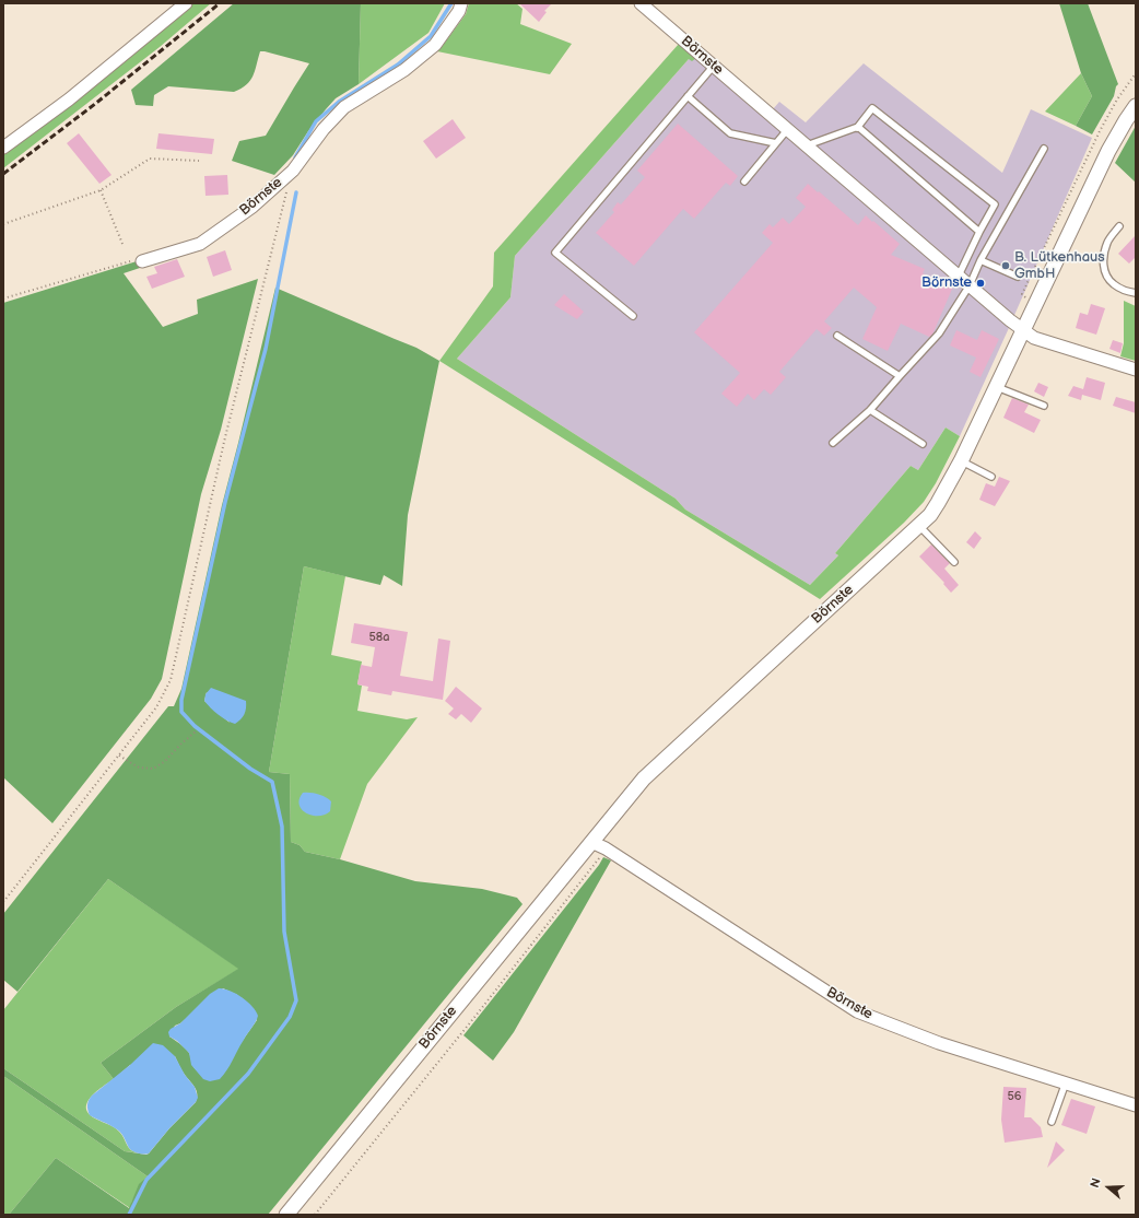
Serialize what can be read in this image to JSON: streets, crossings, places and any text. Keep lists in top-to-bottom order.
{
  "streets": {
    "street": ["Börnste"]
  },
  "places": ["B. Lütkenhaus GmbH", "Börnste"],
  "house_numbers": ["58a", "56"],
  "north": "left"
}
